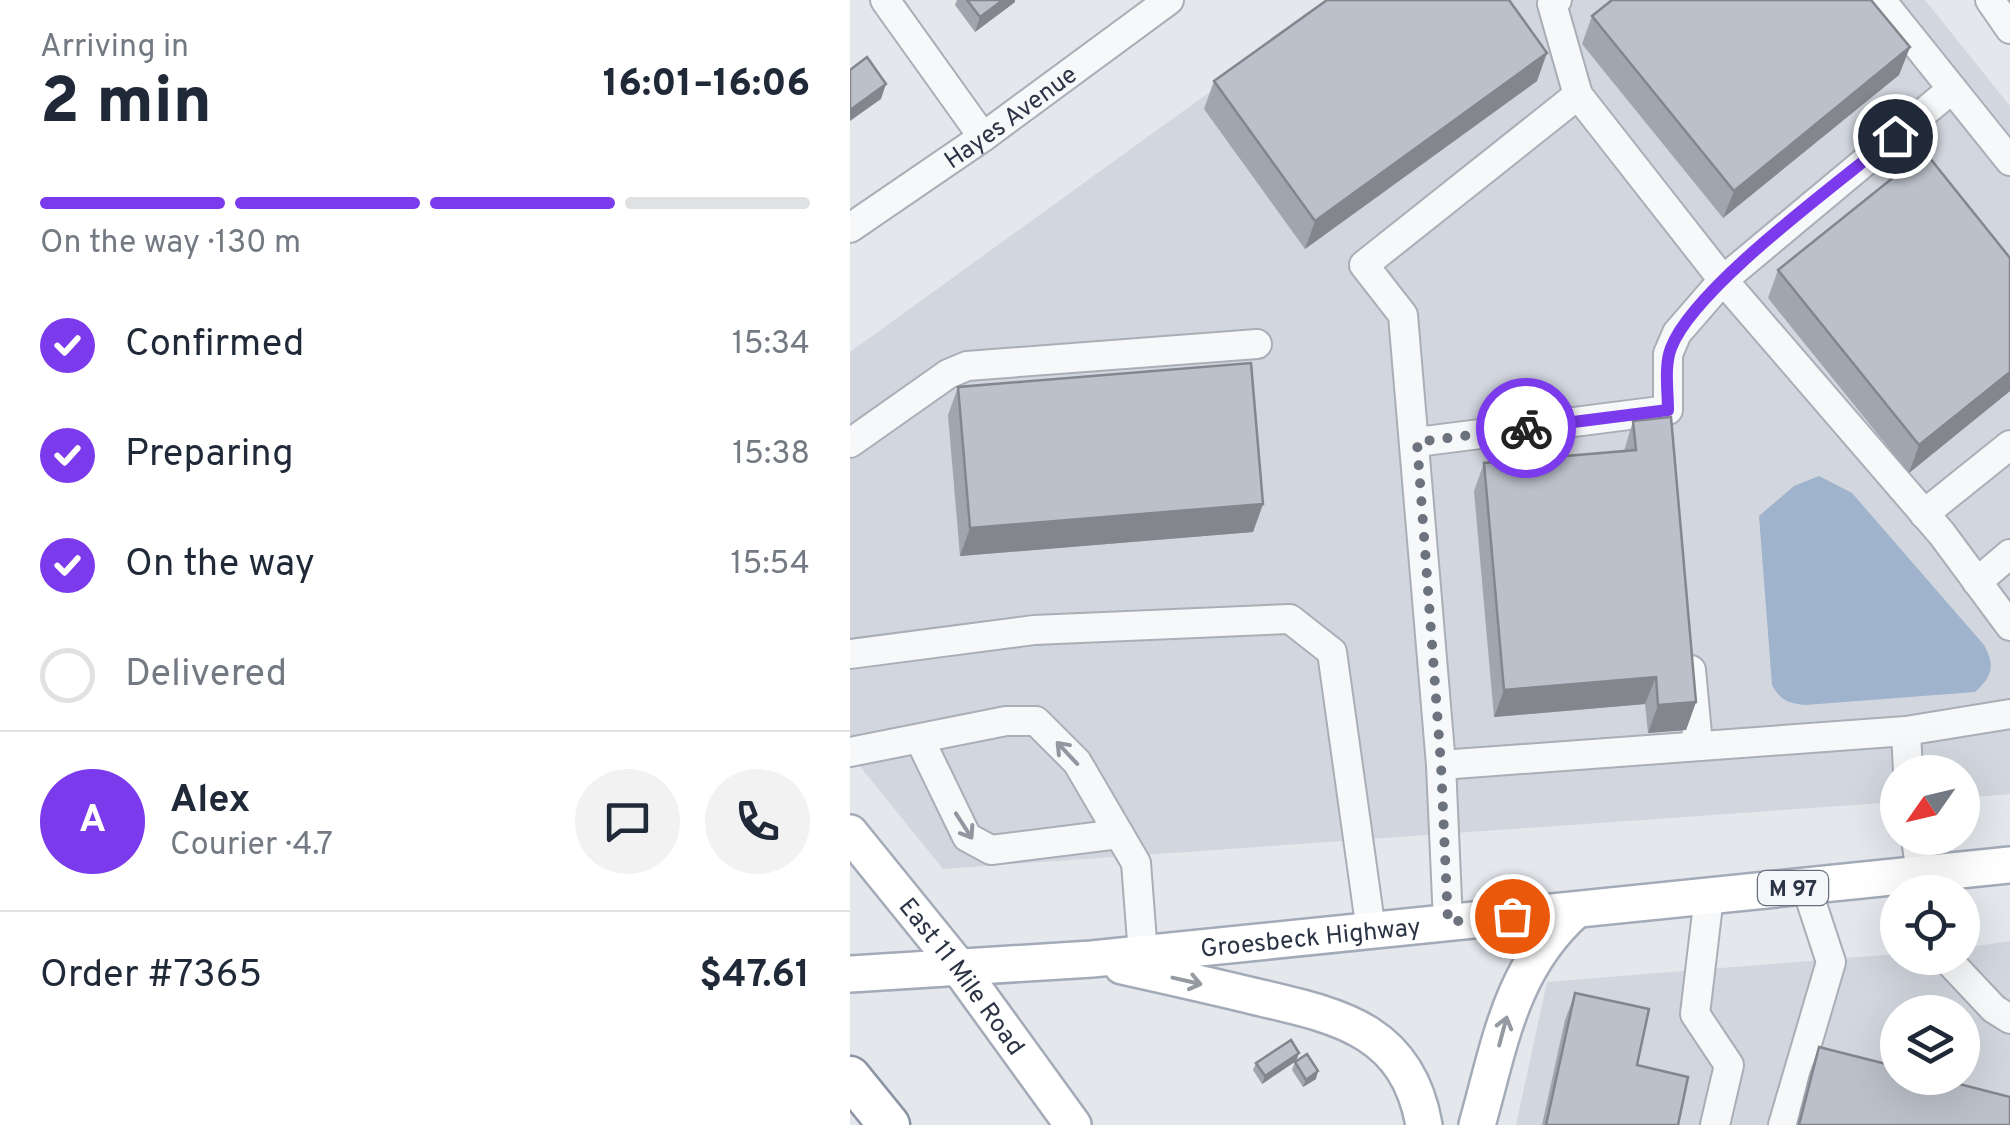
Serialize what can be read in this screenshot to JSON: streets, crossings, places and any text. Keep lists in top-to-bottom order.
{
  "streets": {
    "main road": ["M 97", "Groesbeck Highway", "East 11 Mile Road"],
    "street": ["Hayes Avenue"]
  },
  "crossings": [
    ["Groesbeck Highway", "East 11 Mile Road"]
  ],
  "north": "bottom left",
  "page": {
    "heading": ["2 min", "Arriving in", "16:01–16:06"],
    "panel": [
      "Alex",
      "Courier · 4.7",
      "Order #7365",
      "$47.61"
    ],
    "bar": "On the way · 130 m",
    "list": [
      ["Confirmed", "15:34"],
      ["Preparing", "15:38"],
      ["On the way", "15:54"],
      "Delivered"
    ],
    "round": "A"
  }
}
